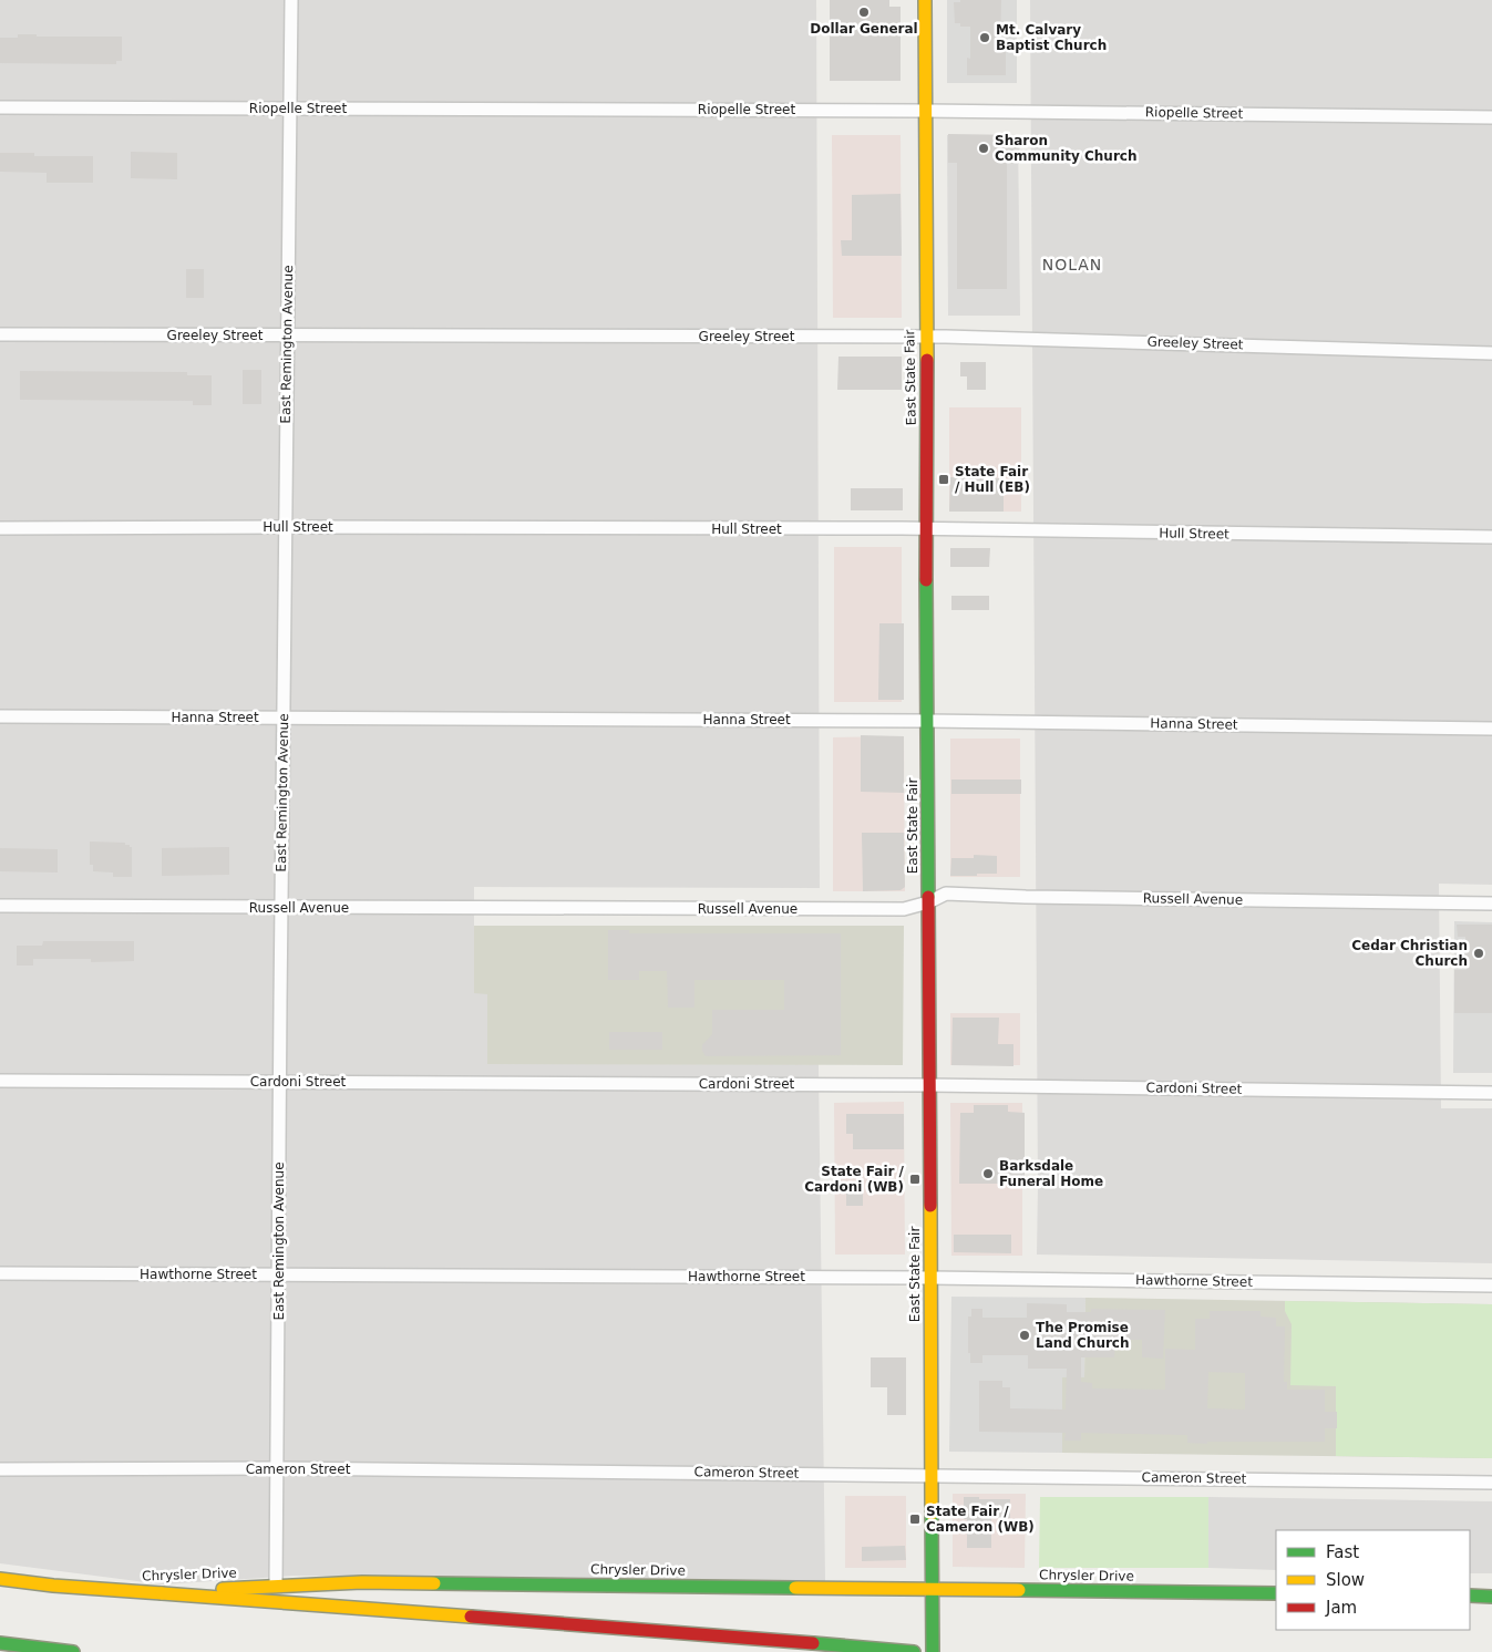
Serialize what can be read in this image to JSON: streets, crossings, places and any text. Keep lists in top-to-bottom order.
{
  "streets": {
    "main road": ["East State Fair", "Chrysler Drive"],
    "street": [
      "Riopelle Street",
      "Greeley Street",
      "East Remington Avenue",
      "Hull Street",
      "Hanna Street",
      "Russell Avenue",
      "Cardoni Street",
      "Hawthorne Street",
      "Cameron Street"
    ]
  },
  "crossings": [
    ["Riopelle Street", "East Remington Avenue"],
    ["Riopelle Street", "East State Fair"],
    ["Greeley Street", "East Remington Avenue"],
    ["Greeley Street", "East State Fair"],
    ["East Remington Avenue", "Hull Street"],
    ["East Remington Avenue", "Hanna Street"],
    ["East Remington Avenue", "Russell Avenue"],
    ["East Remington Avenue", "Cardoni Street"],
    ["East Remington Avenue", "Hawthorne Street"],
    ["East Remington Avenue", "Cameron Street"],
    ["East Remington Avenue", "Chrysler Drive"],
    ["East State Fair", "Hull Street"],
    ["East State Fair", "Hanna Street"],
    ["East State Fair", "Russell Avenue"],
    ["East State Fair", "Cardoni Street"],
    ["East State Fair", "Hawthorne Street"],
    ["East State Fair", "Cameron Street"],
    ["East State Fair", "Chrysler Drive"]
  ],
  "districts": ["NOLAN"],
  "places": {
    "other": [
      "Dollar General",
      "Mt. Calvary Baptist Church",
      "Sharon Community Church",
      "Cedar Christian Church",
      "Barksdale Funeral Home",
      "The Promise Land Church"
    ],
    "transit": ["State Fair / Hull (EB)", "State Fair / Cardoni (WB)", "State Fair / Cameron (WB)"]
  },
  "legend": ["Fast", "Slow", "Jam"]
}
